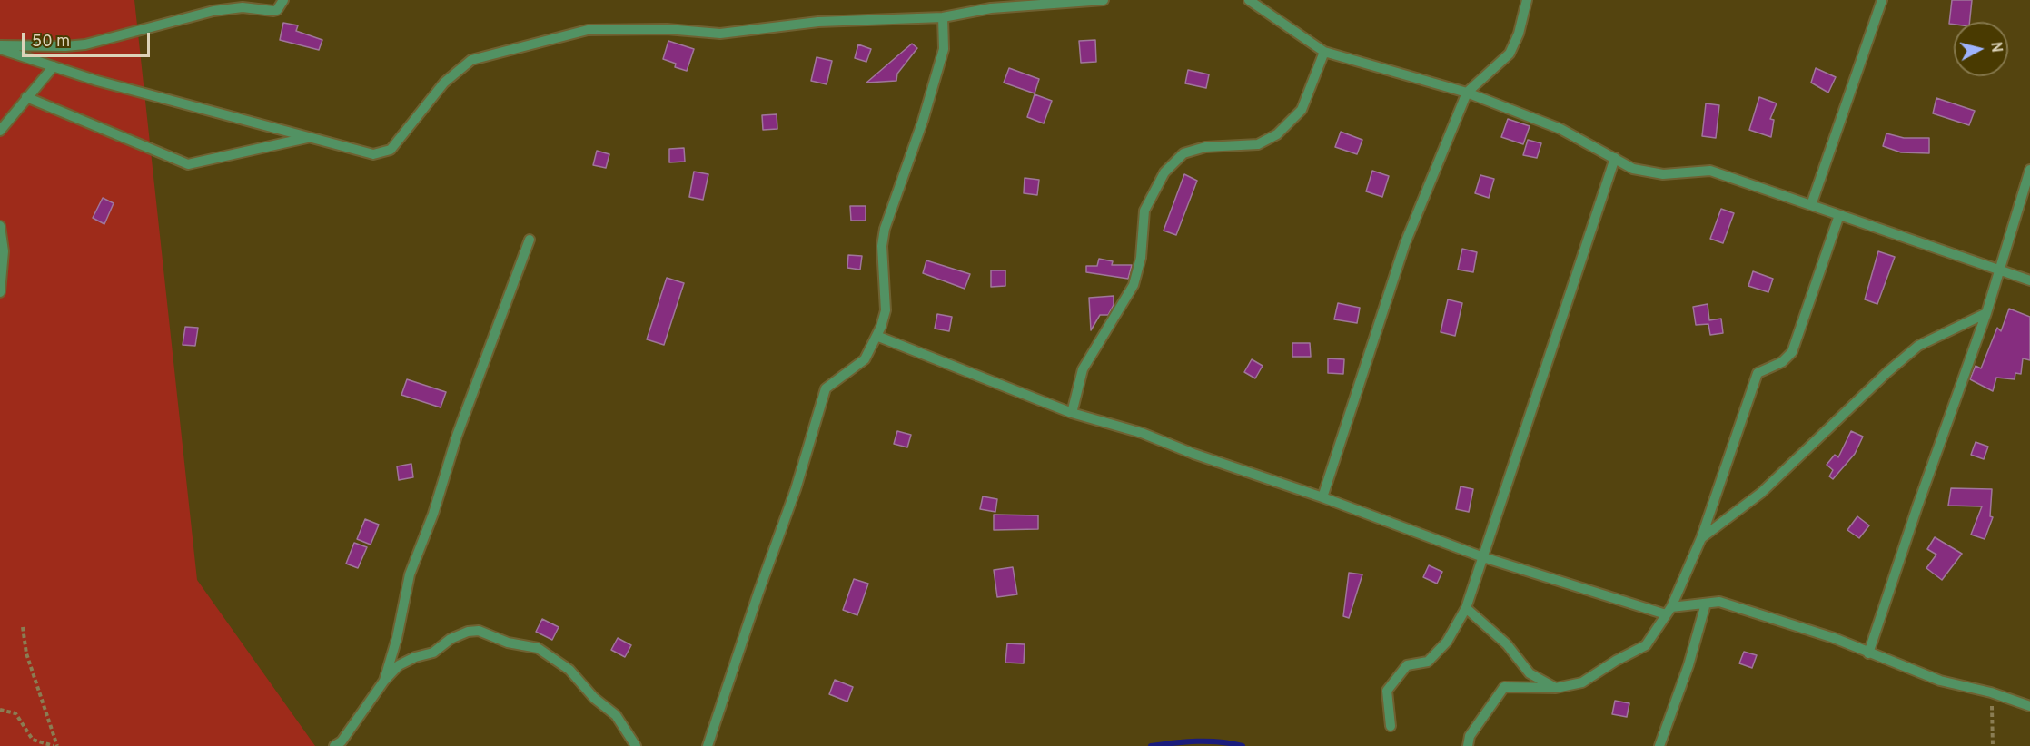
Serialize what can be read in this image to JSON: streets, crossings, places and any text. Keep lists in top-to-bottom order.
{
  "scale_bar": "50 m",
  "north": "right"
}
